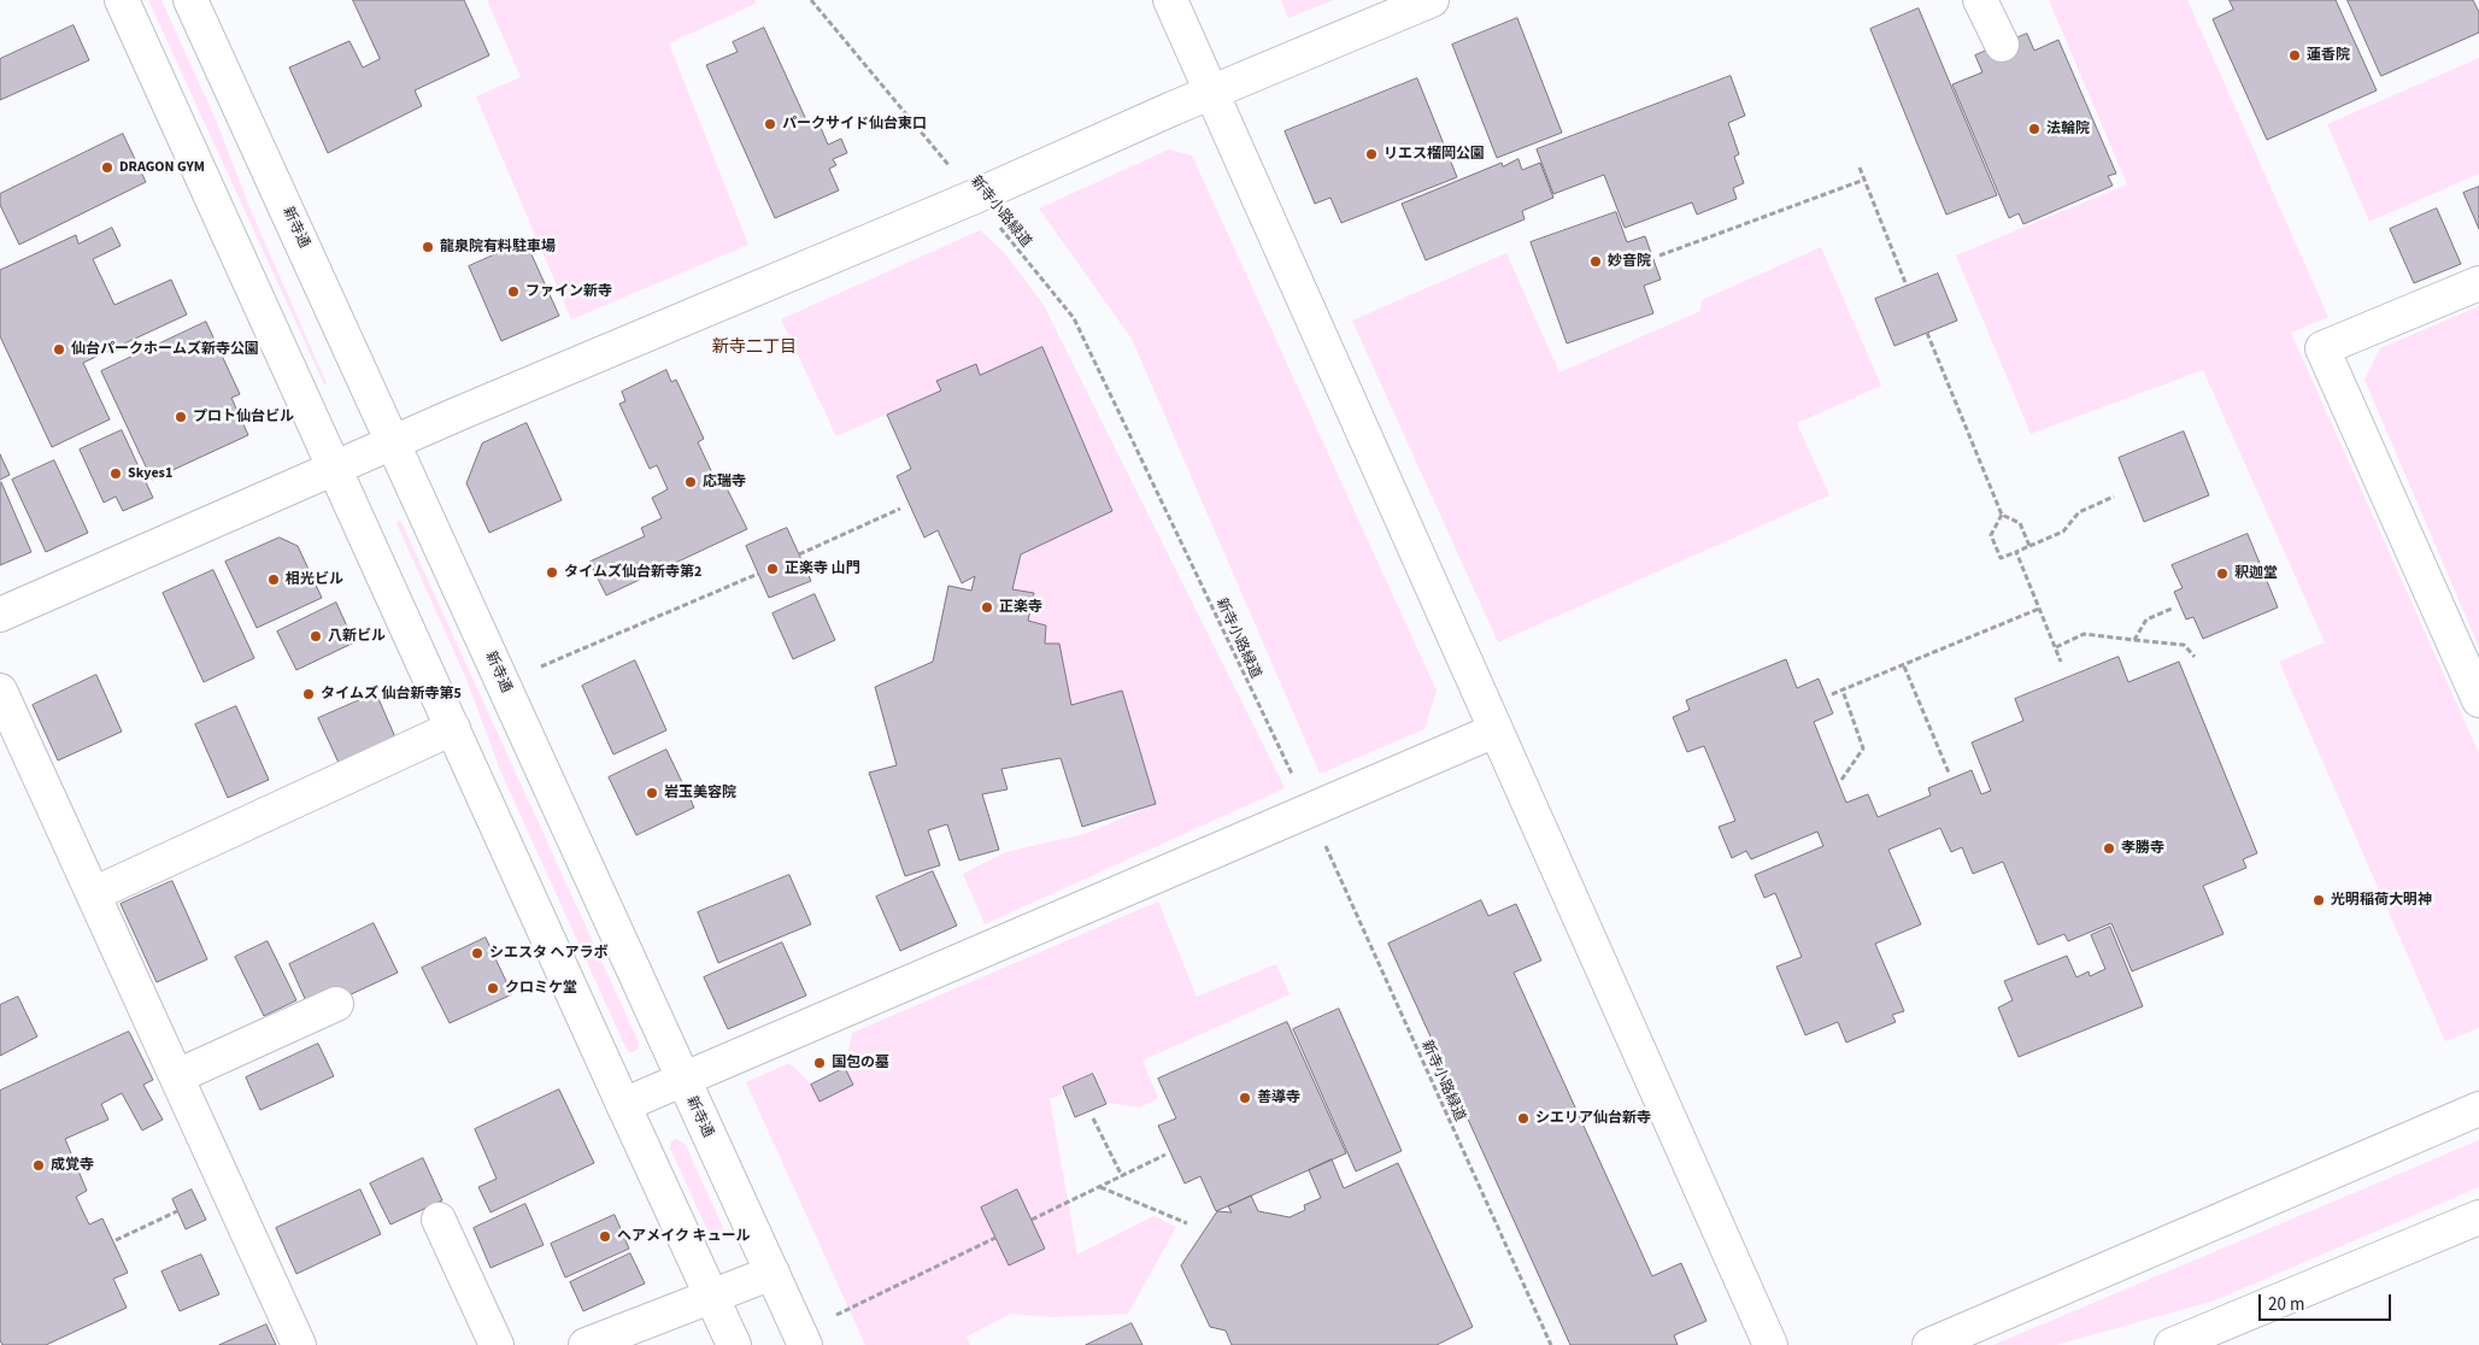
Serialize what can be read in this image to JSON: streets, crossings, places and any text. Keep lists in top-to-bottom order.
{
  "streets": {
    "street": ["新寺通"],
    "path": ["新寺小路緑道"]
  },
  "districts": ["新寺二丁目"],
  "places": [
    "蓮香院",
    "パークサイド仙台東口",
    "法輪院",
    "リエス榴岡公園",
    "DRAGON GYM",
    "龍泉院有料駐車場",
    "妙音院",
    "ファイン新寺",
    "仙台パークホームズ新寺公園",
    "プロト仙台ビル",
    "Skyes1",
    "応瑞寺",
    "正楽寺 山門",
    "タイムズ仙台新寺第2",
    "釈迦堂",
    "相光ビル",
    "正楽寺",
    "八新ビル",
    "タイムズ 仙台新寺第5",
    "岩玉美容院",
    "孝勝寺",
    "光明稲荷大明神",
    "シエスタ ヘアラボ",
    "クロミケ堂",
    "国包の墓",
    "善導寺",
    "シエリア仙台新寺",
    "成覚寺",
    "ヘアメイク キュール"
  ],
  "scale_bar": "20 m"
}
